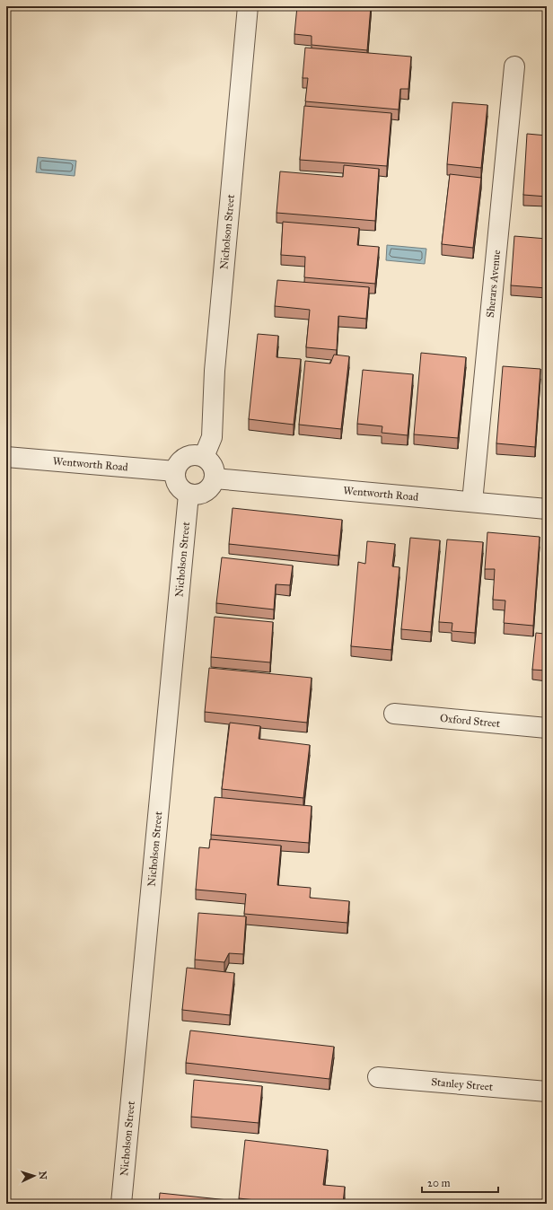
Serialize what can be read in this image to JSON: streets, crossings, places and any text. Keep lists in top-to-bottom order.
{
  "streets": {
    "street": [
      "Nicholson Street",
      "Sherars Avenue",
      "Wentworth Road",
      "Oxford Street",
      "Stanley Street"
    ]
  },
  "crossings": [
    ["Nicholson Street", "Wentworth Road"],
    ["Sherars Avenue", "Wentworth Road"]
  ],
  "scale_bar": "20 m",
  "north": "right"
}
